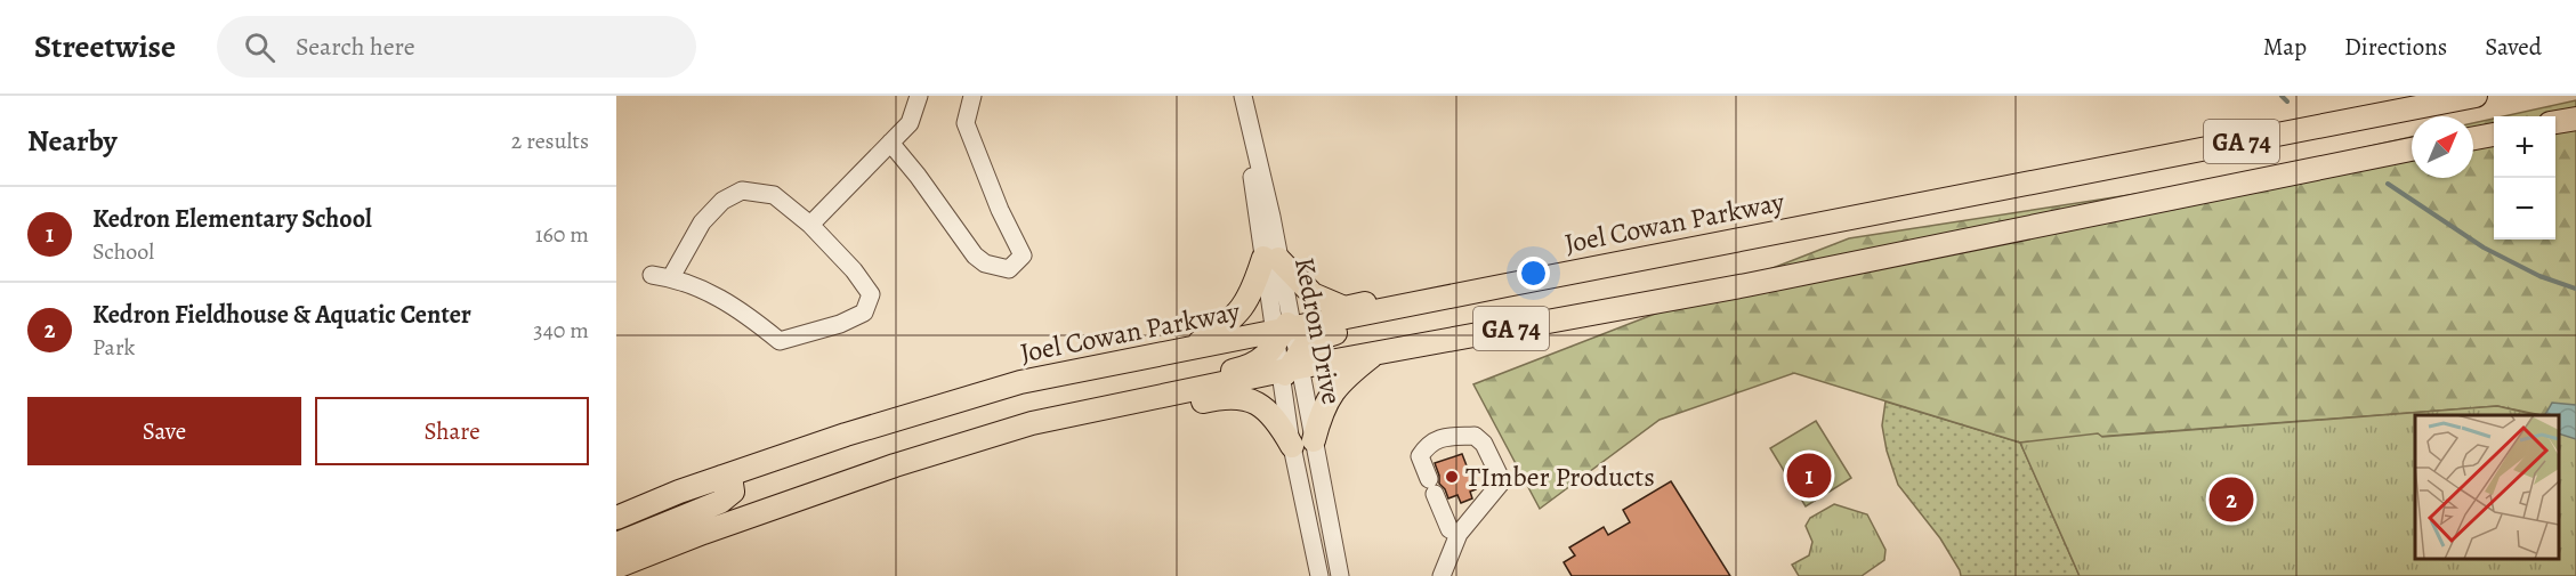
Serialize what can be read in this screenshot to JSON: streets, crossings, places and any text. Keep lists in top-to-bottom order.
{
  "streets": {
    "main road": ["GA 74", "Joel Cowan Parkway"],
    "street": ["Kedron Drive"]
  },
  "crossings": [
    ["GA 74", "Kedron Drive"],
    ["Joel Cowan Parkway", "Kedron Drive"]
  ],
  "places": ["TImber Products"],
  "north": "top right",
  "page": {
    "header": "Streetwise",
    "search": "Search here",
    "nav": ["Map", "Directions", "Saved"],
    "heading": ["Nearby", "2 results"],
    "map_buttons": ["+", "−"],
    "list": [
      {
        "mark": "1",
        "name": "Kedron Elementary School",
        "note": "School",
        "value": "160 m"
      },
      {
        "mark": "2",
        "name": "Kedron Fieldhouse & Aquatic Center",
        "note": "Park",
        "value": "340 m"
      }
    ],
    "buttons": ["Save", "Share"],
    "pins": ["1", "2"]
  }
}
